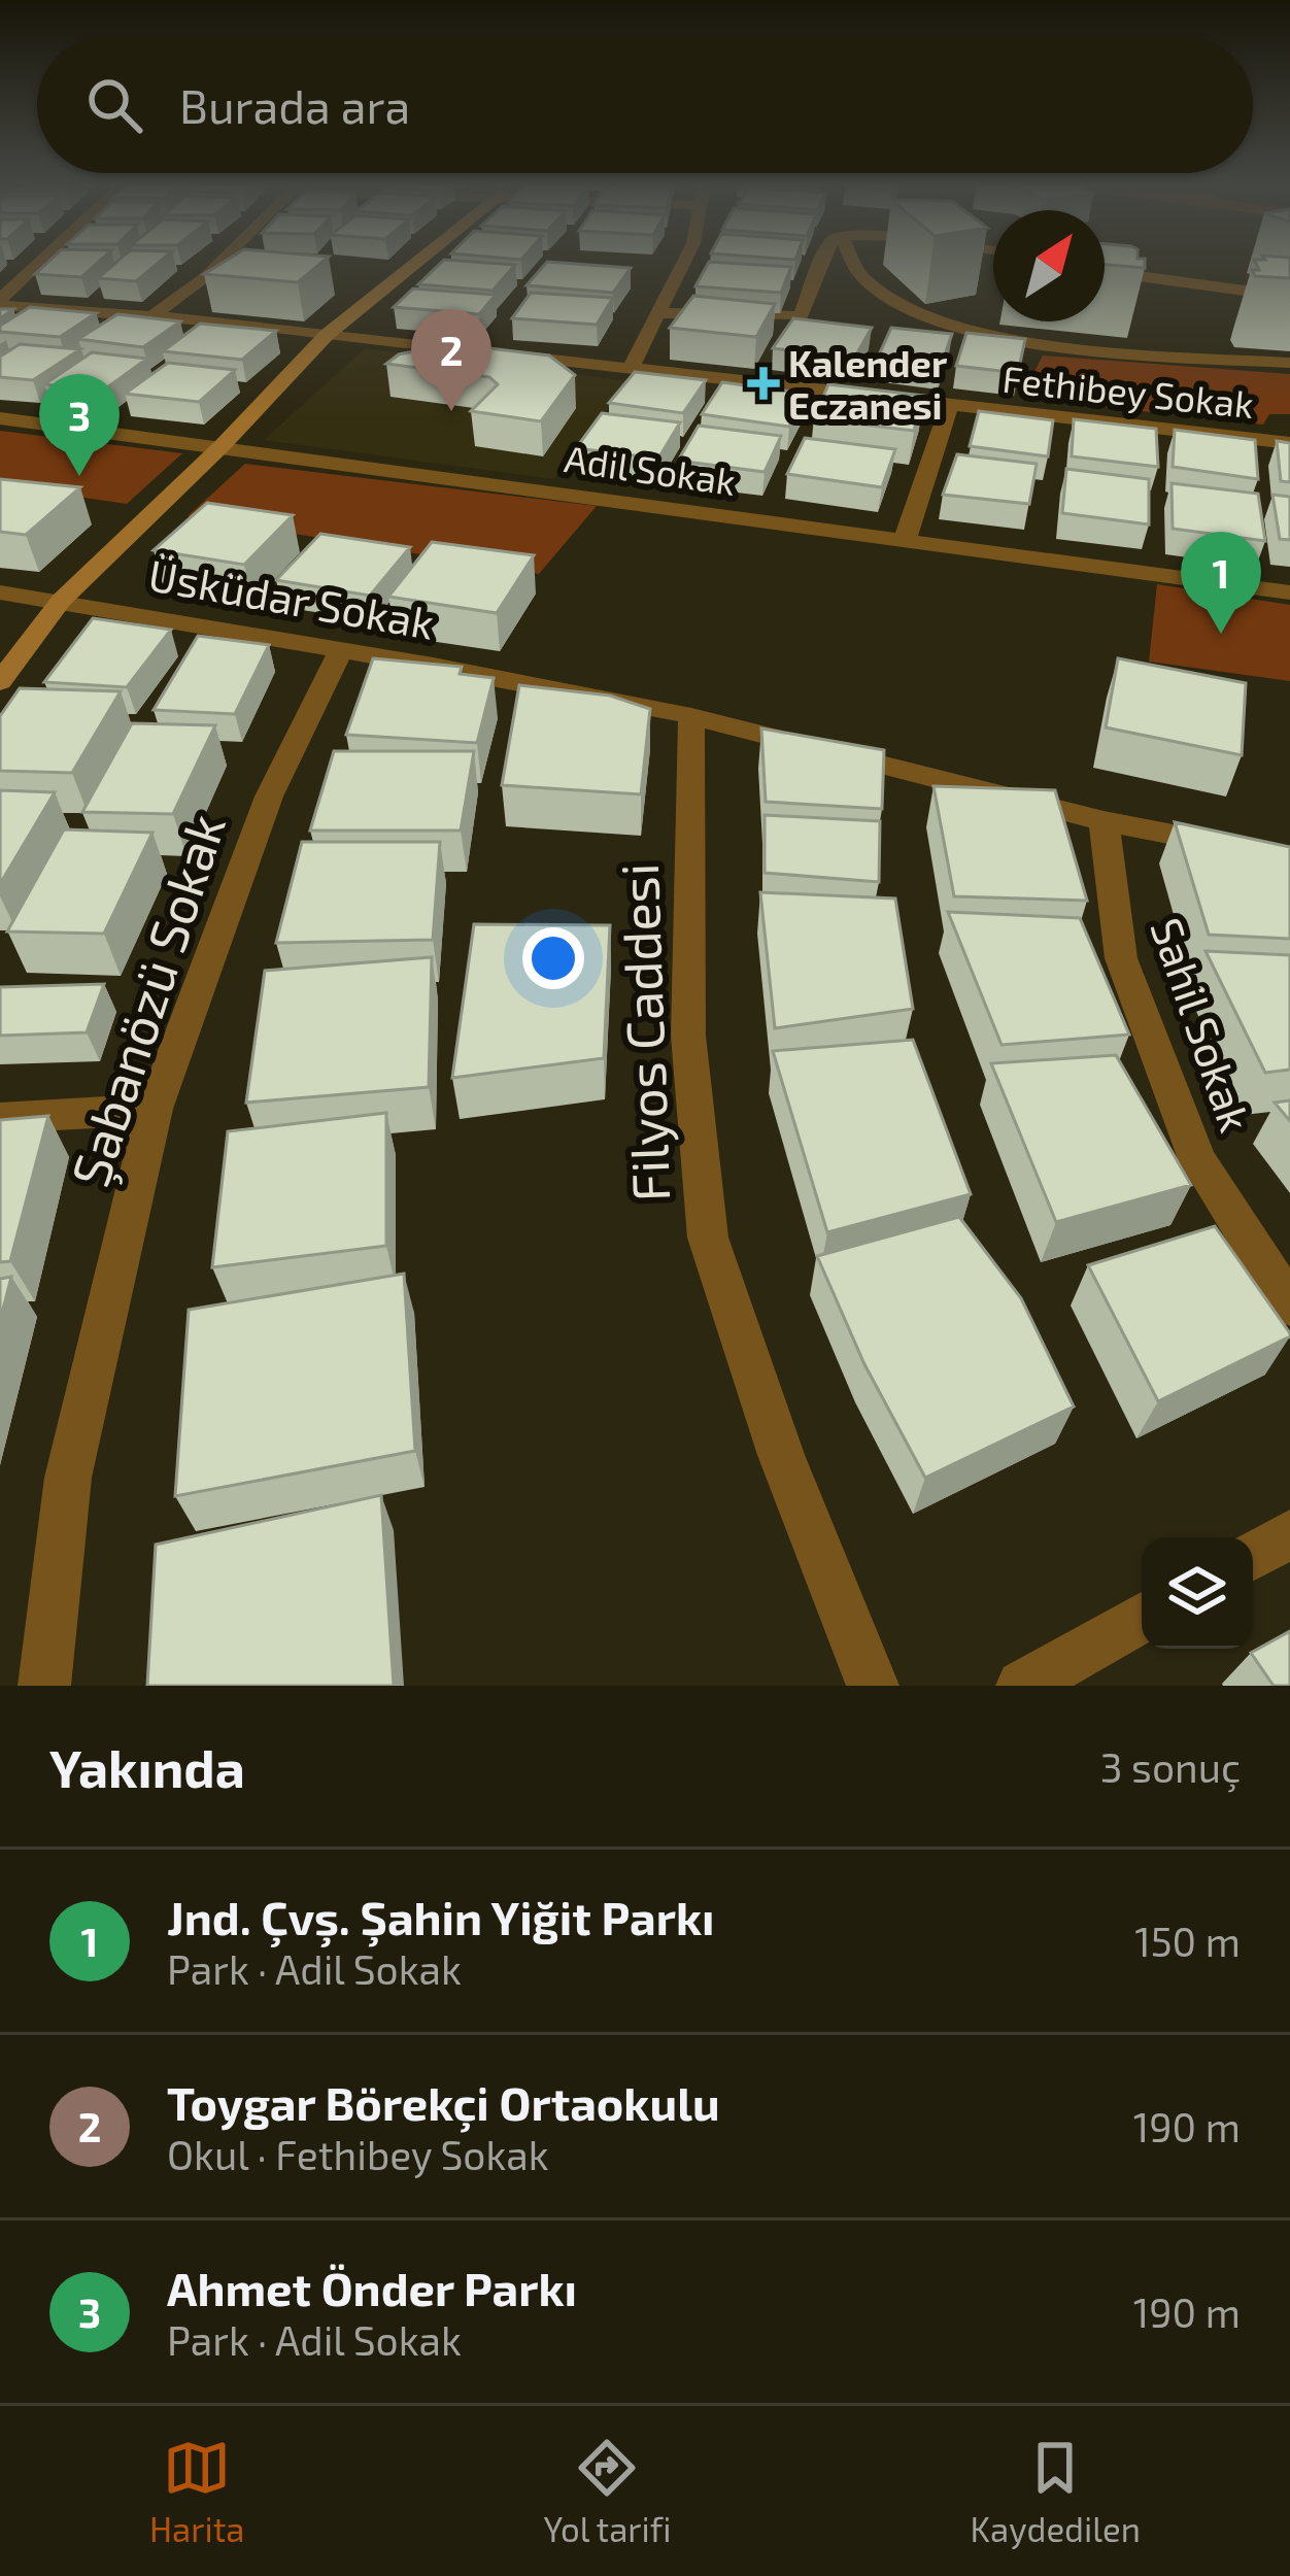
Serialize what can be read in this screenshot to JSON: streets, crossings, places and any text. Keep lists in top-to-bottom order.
{
  "streets": {
    "street": [
      "Fethibey Sokak",
      "Adil Sokak",
      "Üsküdar Sokak",
      "Şabanözü Sokak",
      "Sahil Sokak",
      "Filyos Caddesi"
    ]
  },
  "crossings": [
    ["Üsküdar Sokak", "Şabanözü Sokak"],
    ["Üsküdar Sokak", "Sahil Sokak"],
    ["Üsküdar Sokak", "Filyos Caddesi"]
  ],
  "places": {
    "health": ["Kalender Eczanesi"]
  },
  "north": "top right",
  "page": {
    "search": "Burada ara",
    "pins": ["2", "3", "1"],
    "heading": ["Yakında", "3 sonuç"],
    "list": [
      {
        "mark": "1",
        "name": "Jnd. Çvş. Şahin Yiğit Parkı",
        "note": "Park · Adil Sokak",
        "value": "150 m"
      },
      {
        "mark": "2",
        "name": "Toygar Börekçi Ortaokulu",
        "note": "Okul · Fethibey Sokak",
        "value": "190 m"
      },
      {
        "mark": "3",
        "name": "Ahmet Önder Parkı",
        "note": "Park · Adil Sokak",
        "value": "190 m"
      }
    ],
    "nav": ["Harita", "Yol tarifi", "Kaydedilen"]
  }
}
